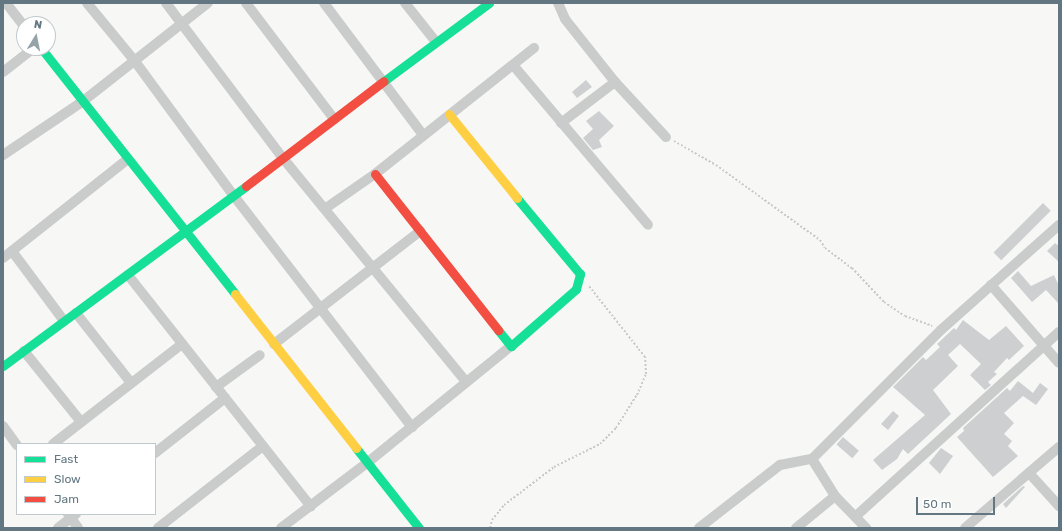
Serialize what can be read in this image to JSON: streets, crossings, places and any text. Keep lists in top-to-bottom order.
{
  "legend": ["Fast", "Slow", "Jam"],
  "scale_bar": "50 m",
  "north": "top"
}
